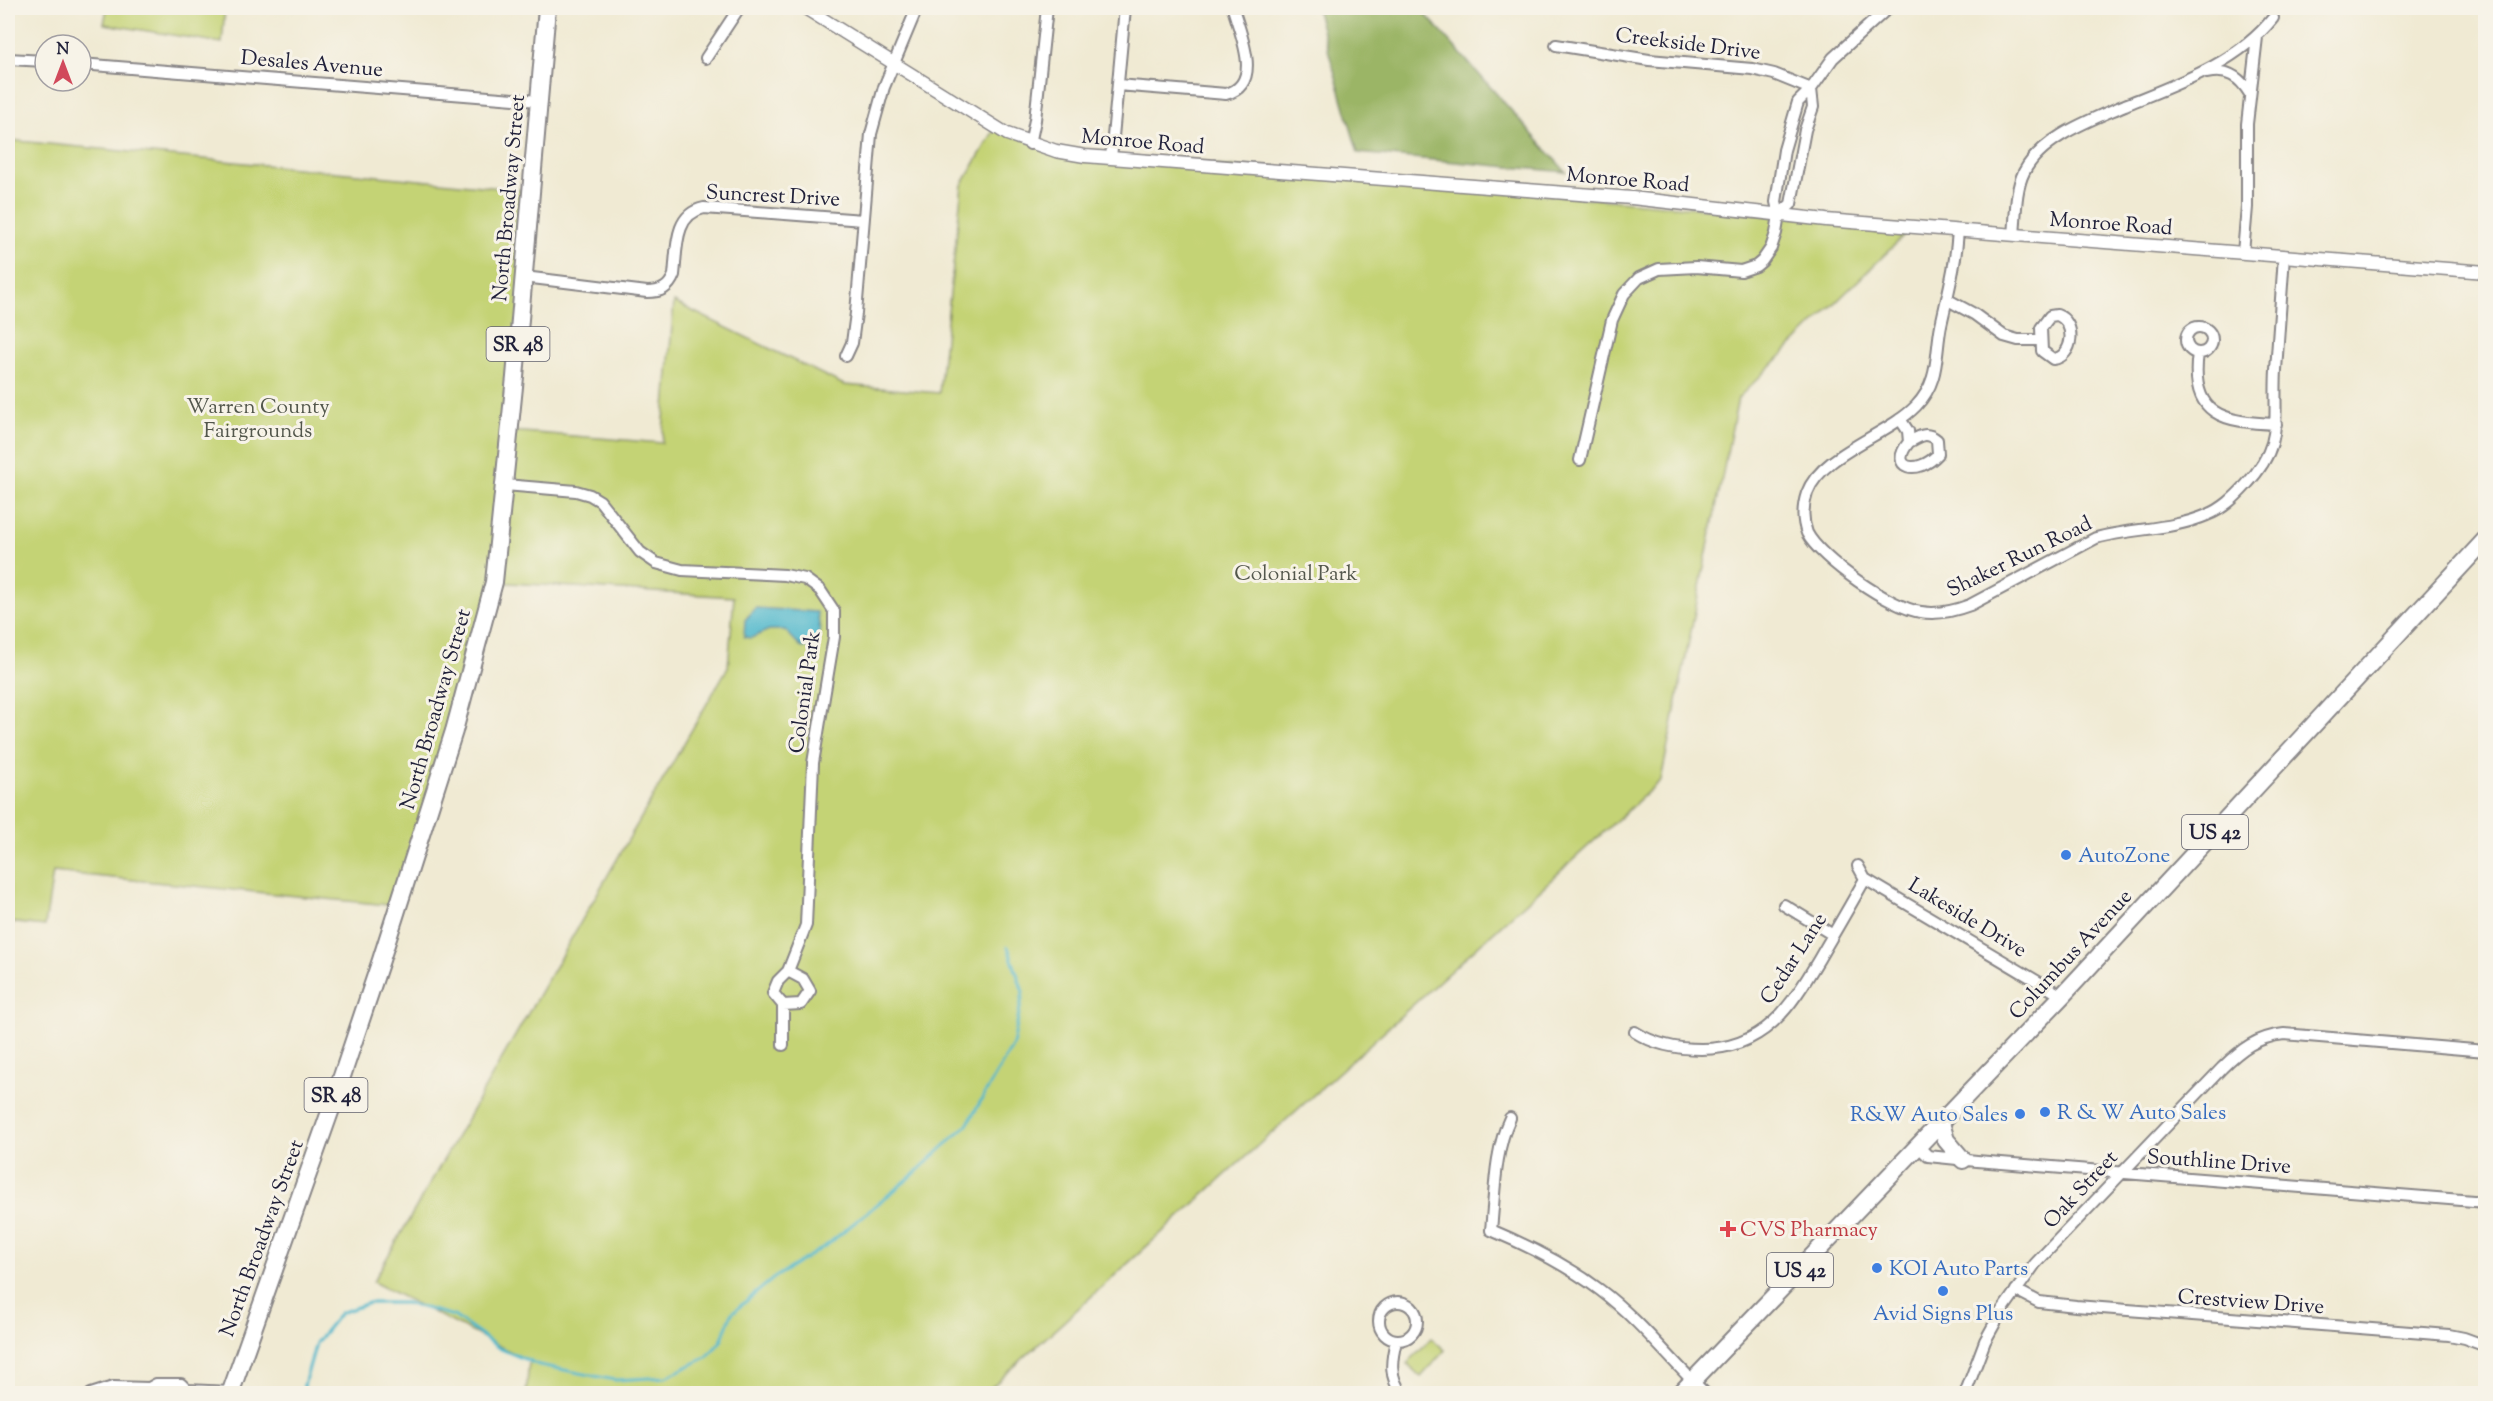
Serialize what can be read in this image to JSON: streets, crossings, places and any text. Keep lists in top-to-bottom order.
{
  "streets": {
    "main road": [
      "North Broadway Street",
      "SR 48",
      "US 42",
      "Columbus Avenue"
    ],
    "street": [
      "Creekside Drive",
      "Desales Avenue",
      "Monroe Road",
      "Suncrest Drive",
      "Shaker Run Road",
      "Colonial Park",
      "Lakeside Drive",
      "Cedar Lane",
      "Southline Drive",
      "Oak Street",
      "Crestview Drive"
    ]
  },
  "crossings": [
    ["Desales Avenue", "North Broadway Street"],
    ["Monroe Road", "Shaker Run Road"],
    ["Suncrest Drive", "North Broadway Street"],
    ["North Broadway Street", "Colonial Park"],
    ["Lakeside Drive", "Columbus Avenue"],
    ["Lakeside Drive", "Cedar Lane"],
    ["Columbus Avenue", "Southline Drive"],
    ["Southline Drive", "Oak Street"],
    ["Oak Street", "Crestview Drive"]
  ],
  "parks": ["Warren County Fairgrounds", "Colonial Park"],
  "places": {
    "other": [
      "AutoZone",
      "R & W Auto Sales",
      "R&W Auto Sales",
      "KOI Auto Parts",
      "Avid Signs Plus"
    ],
    "health": ["CVS Pharmacy"]
  },
  "north": "top"
}
